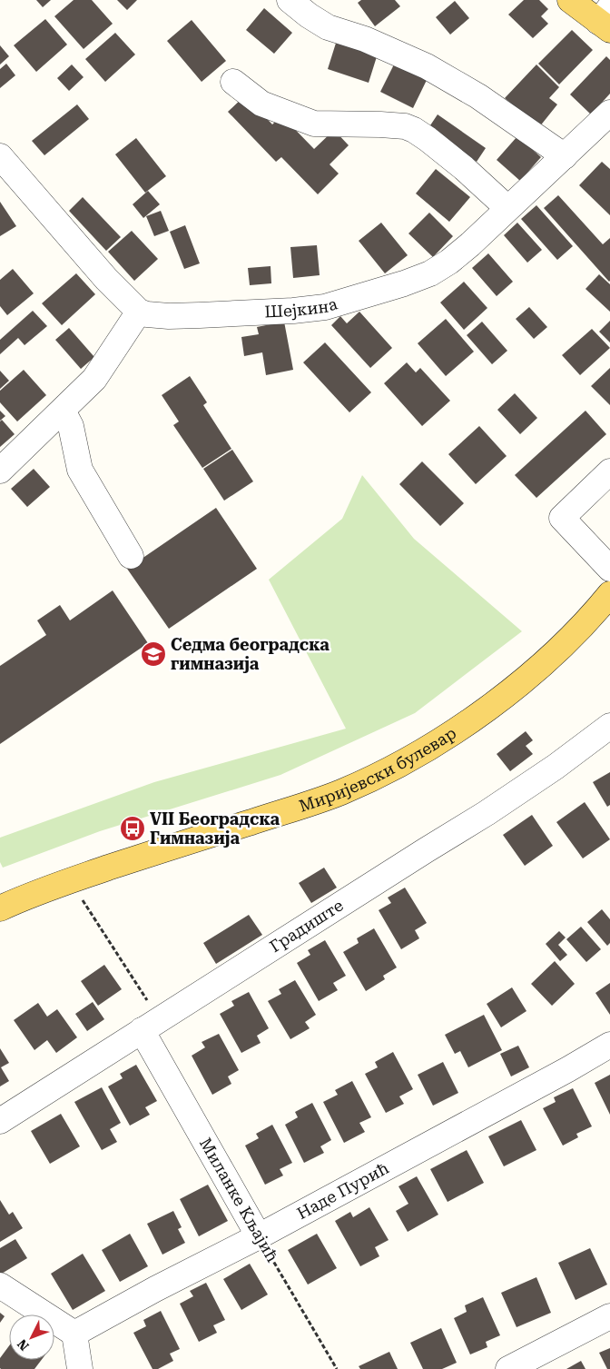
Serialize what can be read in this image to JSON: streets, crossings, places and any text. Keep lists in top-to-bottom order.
{
  "streets": {
    "main road": ["Миријевски булевар"],
    "street": [
      "Шејкина",
      "Градиште",
      "Наде Пурић",
      "Миланке Кљајић"
    ]
  },
  "crossings": [
    ["Градиште", "Миланке Кљајић"],
    ["Наде Пурић", "Миланке Кљајић"]
  ],
  "places": {
    "school or university": ["Седма београдска гимназија"],
    "bus stop": ["VII Београдска Гимназија"]
  },
  "north": "bottom left"
}
